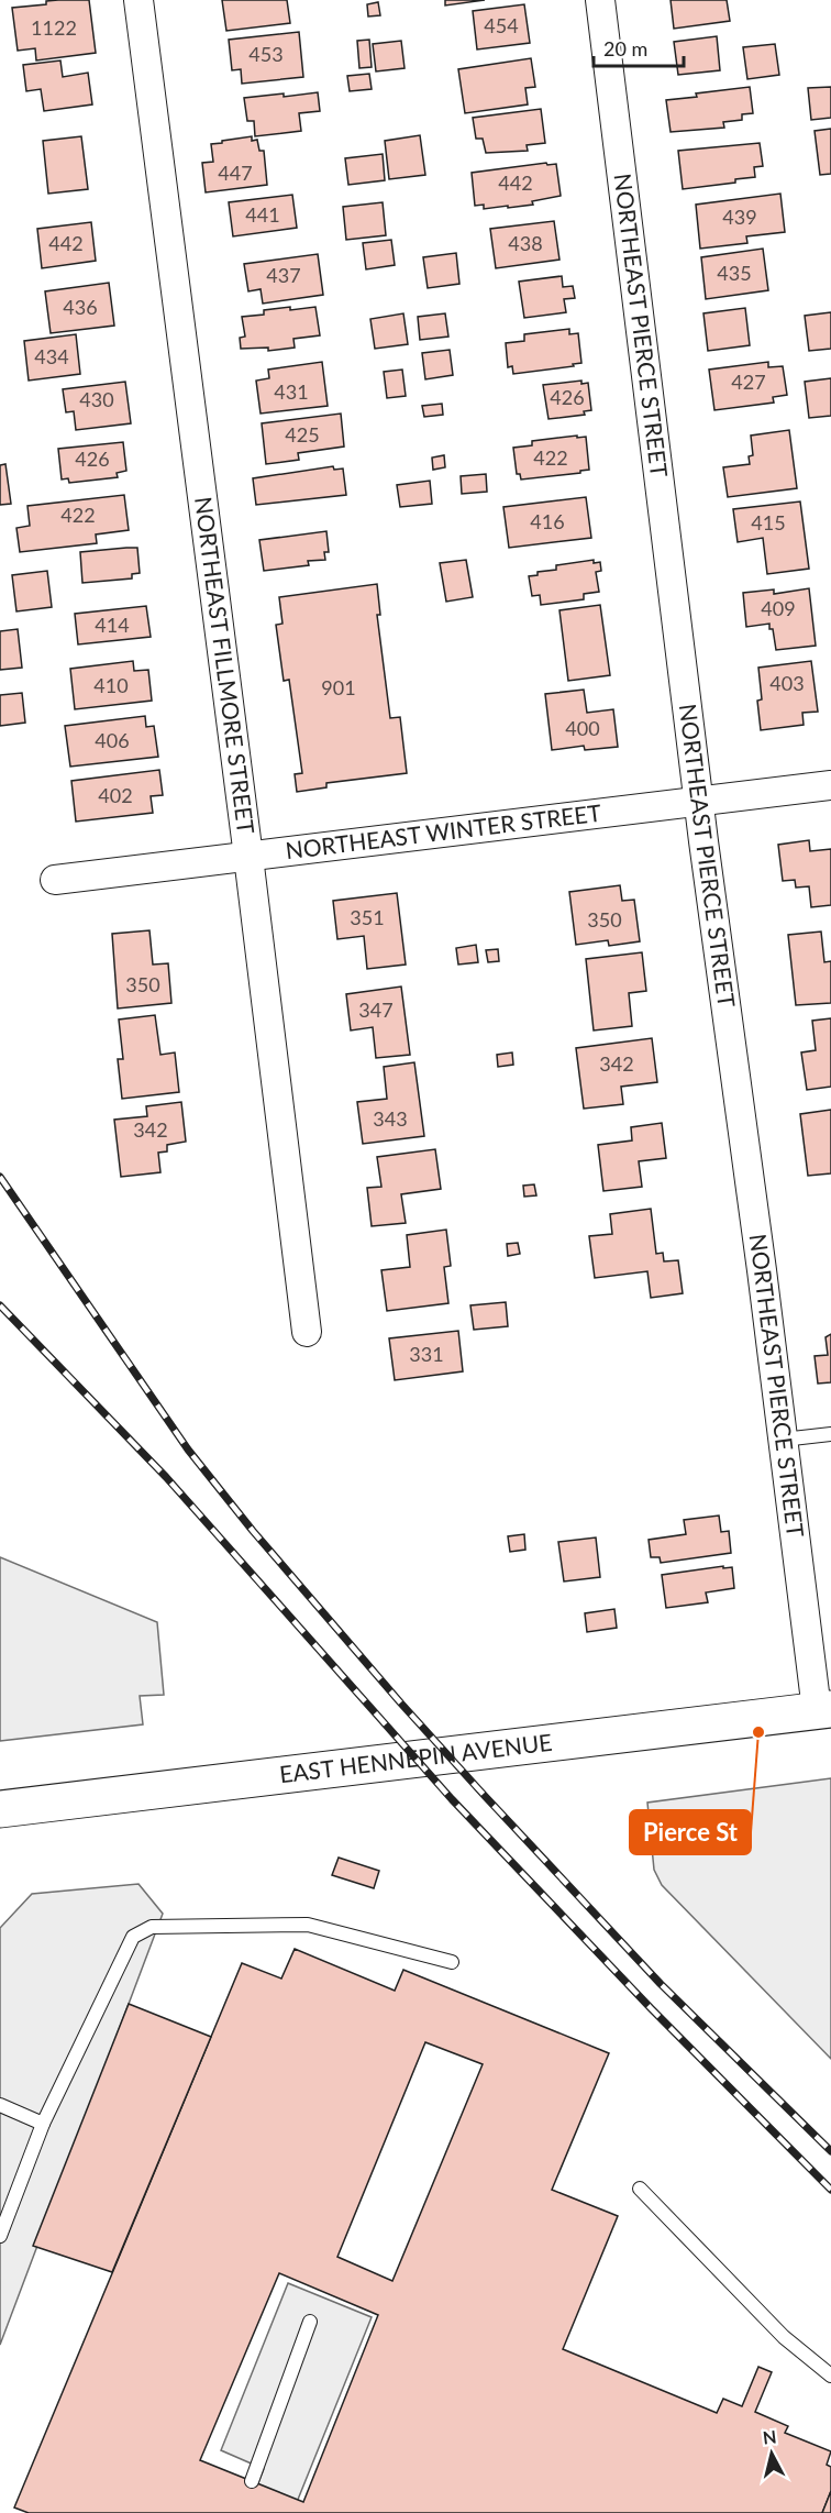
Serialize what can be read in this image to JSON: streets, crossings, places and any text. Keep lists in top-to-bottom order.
{
  "streets": {
    "main road": ["EAST HENNEPIN AVENUE"],
    "street": ["NORTHEAST PIERCE STREET", "NORTHEAST FILLMORE STREET", "NORTHEAST WINTER STREET"]
  },
  "crossings": [
    ["NORTHEAST PIERCE STREET", "NORTHEAST WINTER STREET"],
    ["NORTHEAST PIERCE STREET", "EAST HENNEPIN AVENUE"],
    ["NORTHEAST FILLMORE STREET", "NORTHEAST WINTER STREET"]
  ],
  "places": ["Pierce St"],
  "house_numbers": [
    "454",
    "1122",
    "453",
    "447",
    "442",
    "441",
    "439",
    "442",
    "438",
    "435",
    "437",
    "436",
    "434",
    "427",
    "431",
    "426",
    "430",
    "425",
    "422",
    "426",
    "422",
    "416",
    "415",
    "409",
    "414",
    "403",
    "410",
    "901",
    "400",
    "406",
    "402",
    "351",
    "350",
    "350",
    "347",
    "342",
    "343",
    "342",
    "331"
  ],
  "scale_bar": "20 m",
  "north": "top"
}
